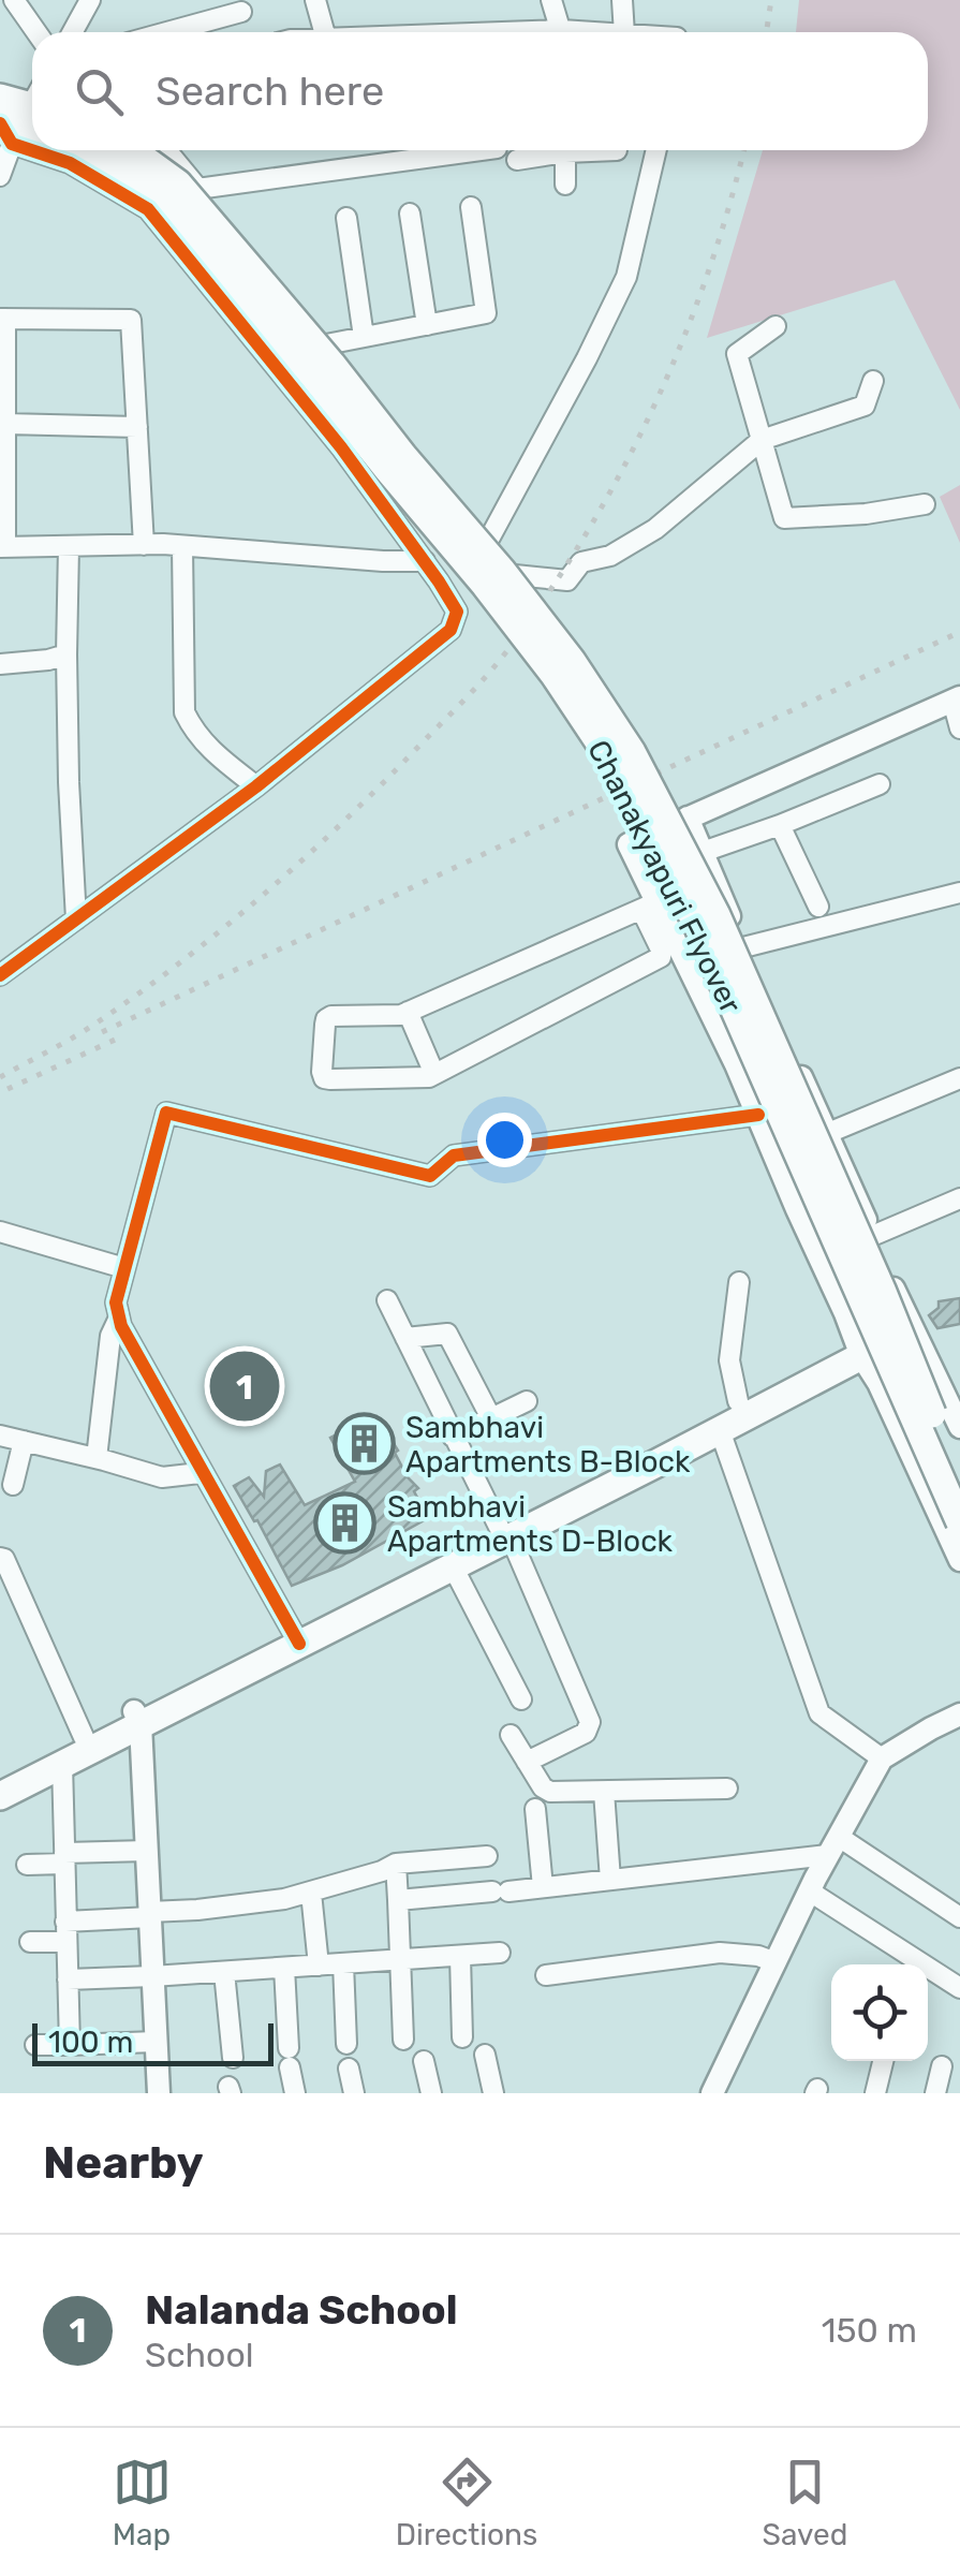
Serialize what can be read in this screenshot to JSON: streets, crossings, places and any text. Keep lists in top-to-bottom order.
{
  "streets": {
    "main road": ["Chanakyapuri Flyover"]
  },
  "places": {
    "building": ["Sambhavi Apartments B-Block", "Sambhavi Apartments D-Block"]
  },
  "scale_bar": "100 m",
  "page": {
    "search": "Search here",
    "pins": "1",
    "scale": "100 m",
    "heading": "Nearby",
    "list": [
      {
        "mark": "1",
        "name": "Nalanda School",
        "note": "School",
        "value": "150 m"
      }
    ],
    "nav": ["Map", "Directions", "Saved"]
  }
}
